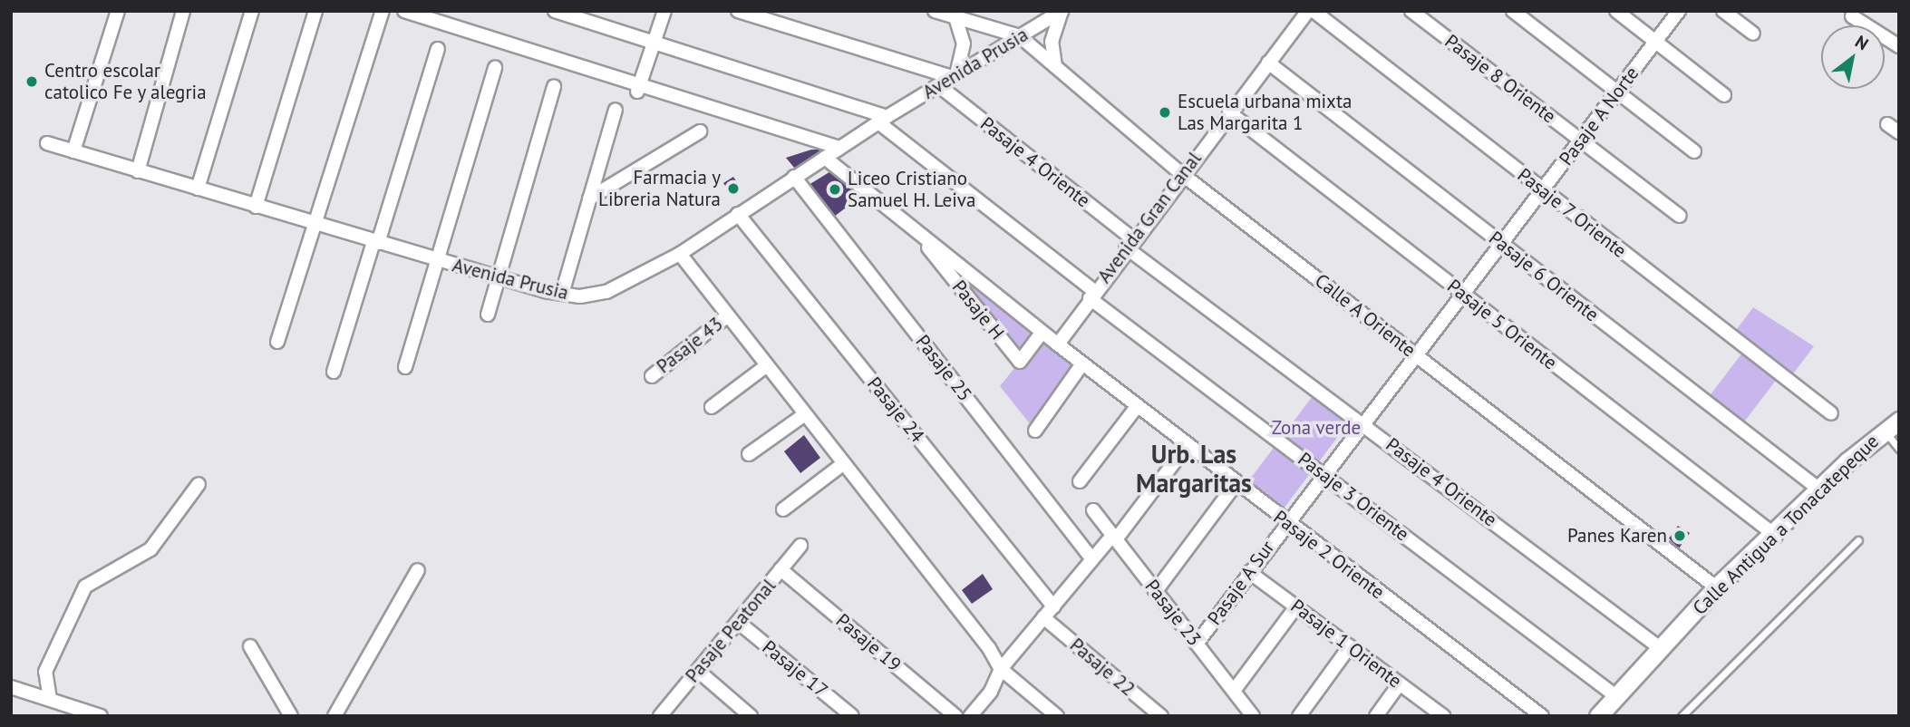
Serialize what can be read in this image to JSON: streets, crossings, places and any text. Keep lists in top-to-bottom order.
{
  "streets": {
    "street": [
      "Avenida Prusia",
      "Pasaje 8 Oriente",
      "Pasaje A Norte",
      "Pasaje 4 Oriente",
      "Pasaje 7 Oriente",
      "Avenida Gran Canal",
      "Pasaje 6 Oriente",
      "Pasaje H",
      "Calle A Oriente",
      "Pasaje 5 Oriente",
      "Pasaje 43",
      "Pasaje 25",
      "Pasaje 24",
      "Pasaje 3 Oriente",
      "Calle Antigua a Tonacatepeque",
      "Pasaje 2 Oriente",
      "Pasaje A Sur",
      "Pasaje 23",
      "Pasaje Peatonal",
      "Pasaje 19",
      "Pasaje 1 Oriente",
      "Pasaje 22",
      "Pasaje 17"
    ]
  },
  "crossings": [
    ["Avenida Prusia", "Pasaje 4 Oriente"],
    ["Avenida Prusia", "Calle A Oriente"],
    ["Avenida Prusia", "Pasaje 25"],
    ["Avenida Prusia", "Pasaje 24"],
    ["Avenida Prusia", "Pasaje 3 Oriente"],
    ["Avenida Prusia", "Pasaje 2 Oriente"],
    ["Pasaje 8 Oriente", "Pasaje A Norte"],
    ["Pasaje A Norte", "Pasaje 4 Oriente"],
    ["Pasaje A Norte", "Pasaje 7 Oriente"],
    ["Pasaje A Norte", "Pasaje 6 Oriente"],
    ["Pasaje A Norte", "Calle A Oriente"],
    ["Pasaje A Norte", "Pasaje 5 Oriente"],
    ["Pasaje A Norte", "Pasaje 3 Oriente"],
    ["Pasaje A Norte", "Pasaje 2 Oriente"],
    ["Pasaje A Norte", "Pasaje A Sur"],
    ["Pasaje 4 Oriente", "Avenida Gran Canal"],
    ["Pasaje 4 Oriente", "Calle Antigua a Tonacatepeque"],
    ["Pasaje 7 Oriente", "Avenida Gran Canal"],
    ["Avenida Gran Canal", "Pasaje 6 Oriente"],
    ["Avenida Gran Canal", "Calle A Oriente"],
    ["Avenida Gran Canal", "Pasaje 5 Oriente"],
    ["Avenida Gran Canal", "Pasaje 3 Oriente"],
    ["Avenida Gran Canal", "Pasaje 2 Oriente"],
    ["Pasaje 6 Oriente", "Calle Antigua a Tonacatepeque"],
    ["Pasaje H", "Pasaje 2 Oriente"],
    ["Calle A Oriente", "Calle Antigua a Tonacatepeque"],
    ["Pasaje 5 Oriente", "Calle Antigua a Tonacatepeque"],
    ["Pasaje 3 Oriente", "Calle Antigua a Tonacatepeque"],
    ["Pasaje 2 Oriente", "Pasaje A Sur"],
    ["Pasaje A Sur", "Pasaje 23"],
    ["Pasaje A Sur", "Pasaje 1 Oriente"],
    ["Pasaje Peatonal", "Pasaje 19"],
    ["Pasaje Peatonal", "Pasaje 17"]
  ],
  "districts": ["Urb. Las Margaritas"],
  "parks": ["Zona verde"],
  "places": [
    "Centro escolar catolico Fe y alegria",
    "Escuela urbana mixta Las Margarita 1",
    "Farmacia y Libreria Natura",
    "Liceo Cristiano Samuel H. Leiva",
    "Panes Karen"
  ],
  "north": "top right"
}
